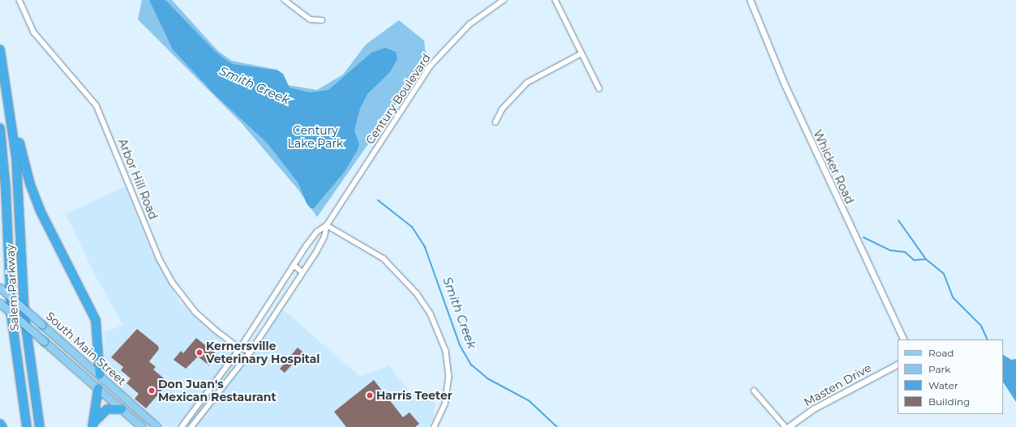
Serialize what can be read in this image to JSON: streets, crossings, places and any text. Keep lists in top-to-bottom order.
{
  "streets": {
    "highway": ["Salem Parkway"],
    "main road": ["South Main Street"],
    "street": [
      "Century Boulevard",
      "Whicker Road",
      "Arbor Hill Road",
      "Masten Drive"
    ]
  },
  "crossings": [
    ["Century Boulevard", "Arbor Hill Road"]
  ],
  "water": ["Smith Creek"],
  "parks": ["Century Lake Park"],
  "places": ["Kernersville Veterinary Hospital", "Don Juan's Mexican Restaurant", "Harris Teeter"],
  "legend": [
    "Road",
    "Park",
    "Water",
    "Building"
  ]
}
